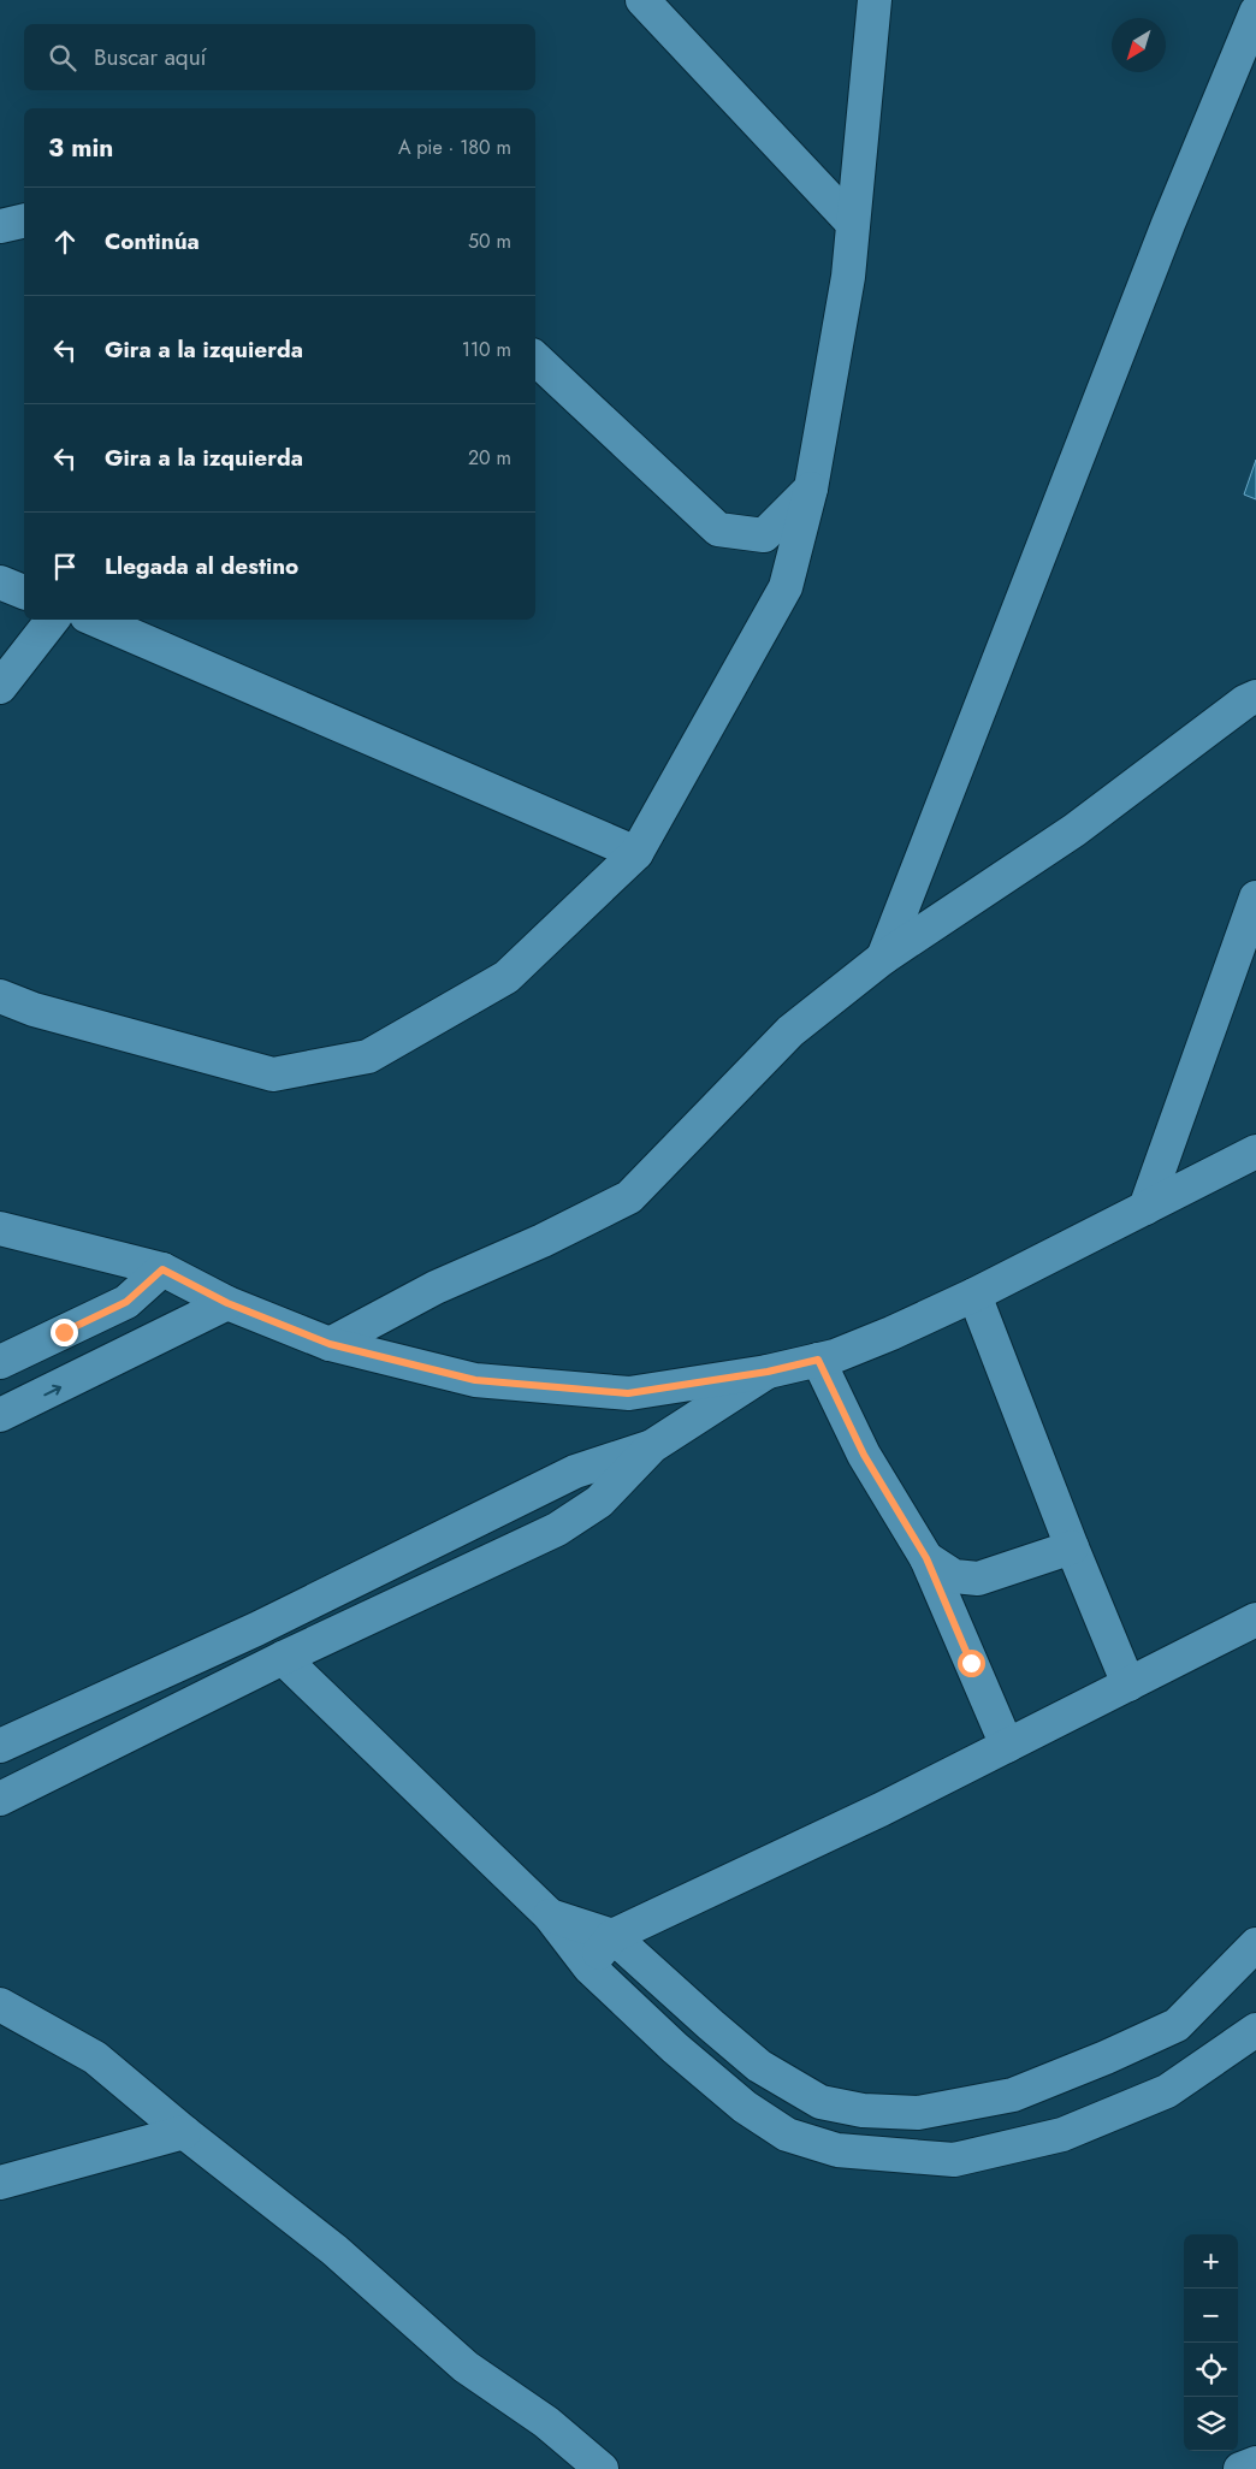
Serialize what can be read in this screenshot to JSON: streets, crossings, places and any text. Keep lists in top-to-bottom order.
{
  "north": "bottom left",
  "page": {
    "search": "Buscar aquí",
    "heading": ["3 min", "A pie · 180 m"],
    "list": [
      ["Continúa", "50 m"],
      ["Gira a la izquierda", "110 m"],
      ["Gira a la izquierda", "20 m"],
      "Llegada al destino"
    ],
    "map_buttons": ["+", "−"]
  }
}
